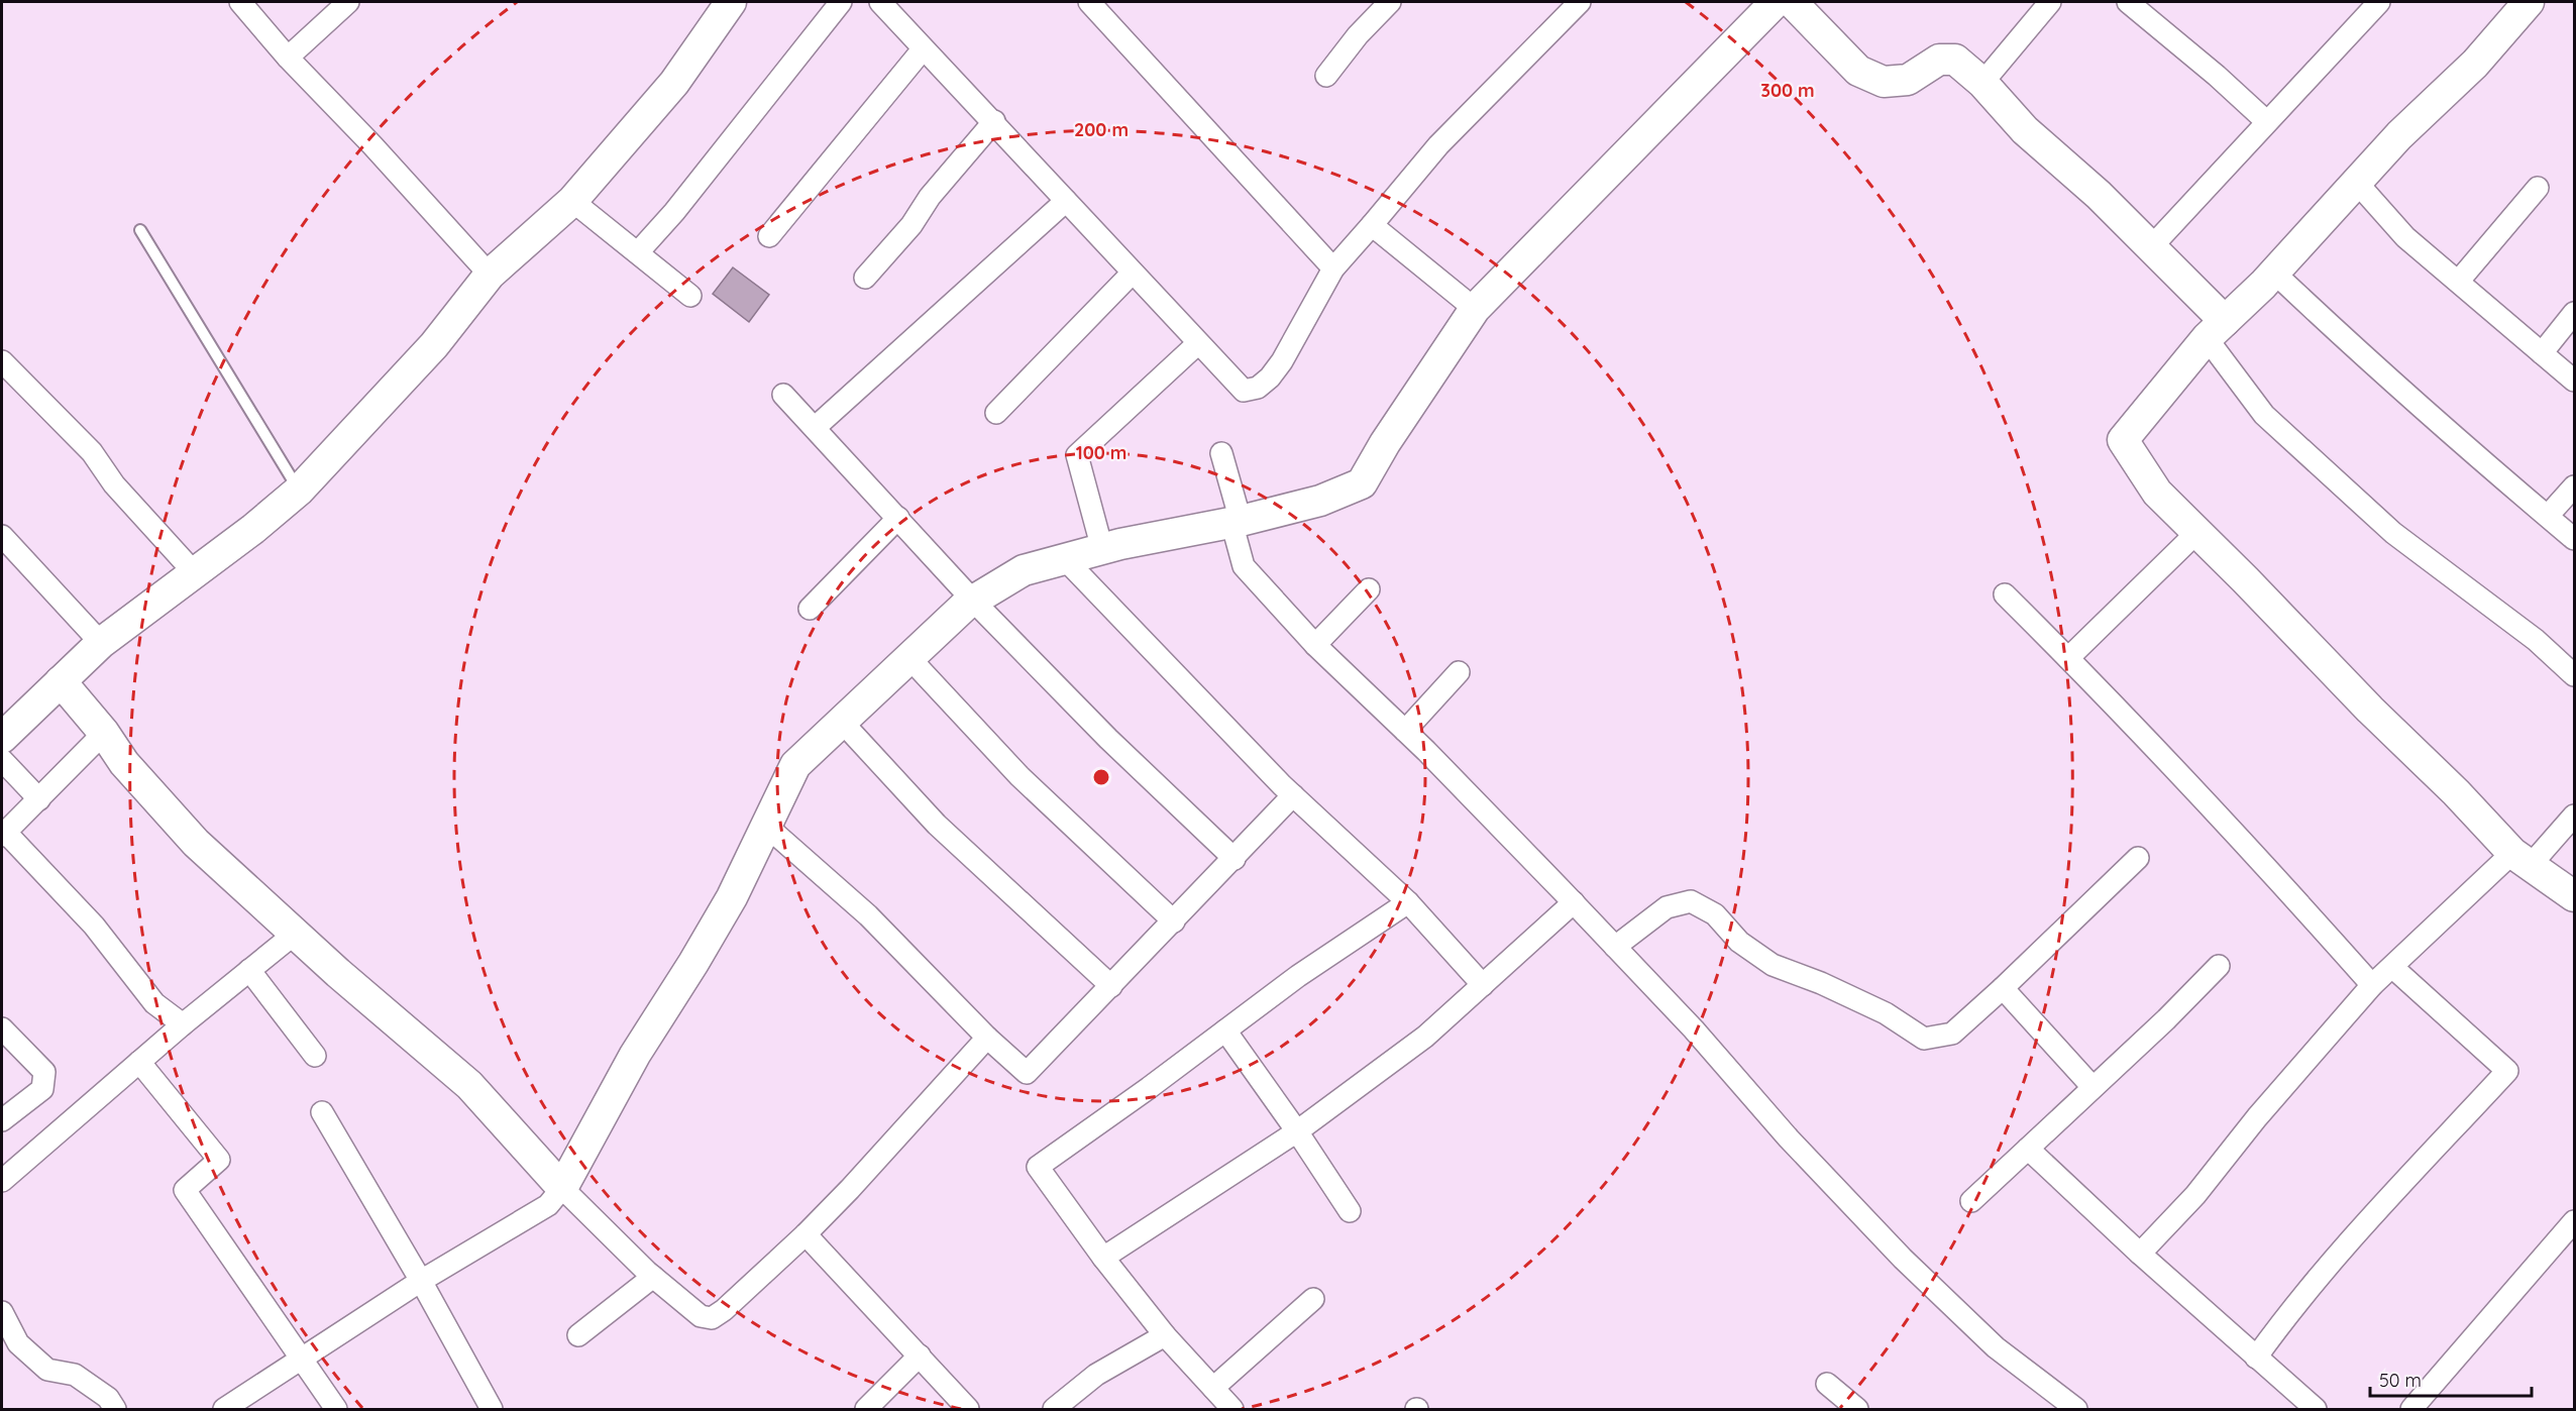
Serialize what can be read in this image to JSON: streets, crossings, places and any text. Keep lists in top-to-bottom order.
{
  "scale_bar": "50 m",
  "rings": ["300 m", "200 m", "100 m"]
}
